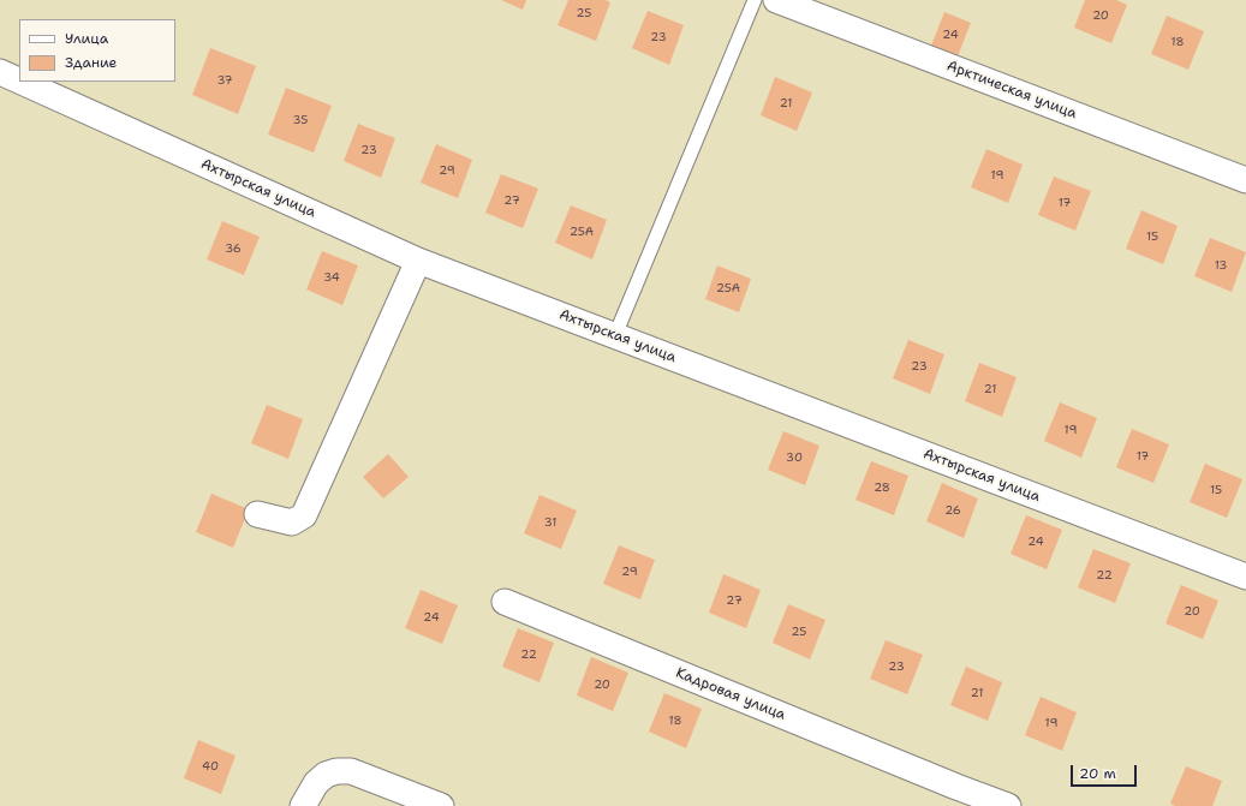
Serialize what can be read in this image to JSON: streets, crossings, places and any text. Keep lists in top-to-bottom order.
{
  "streets": {
    "street": ["Арктическая улица", "Ахтырская улица", "Кадровая улица"]
  },
  "house_numbers": [
    "25",
    "20",
    "24",
    "23",
    "18",
    "37",
    "21",
    "35",
    "23",
    "29",
    "19",
    "27",
    "17",
    "25А",
    "15",
    "36",
    "13",
    "34",
    "25А",
    "23",
    "21",
    "19",
    "17",
    "30",
    "28",
    "15",
    "26",
    "31",
    "24",
    "29",
    "22",
    "27",
    "20",
    "24",
    "25",
    "22",
    "23",
    "20",
    "21",
    "18",
    "19",
    "40"
  ],
  "legend": ["Улица", "Здание"],
  "scale_bar": "20 m"
}
